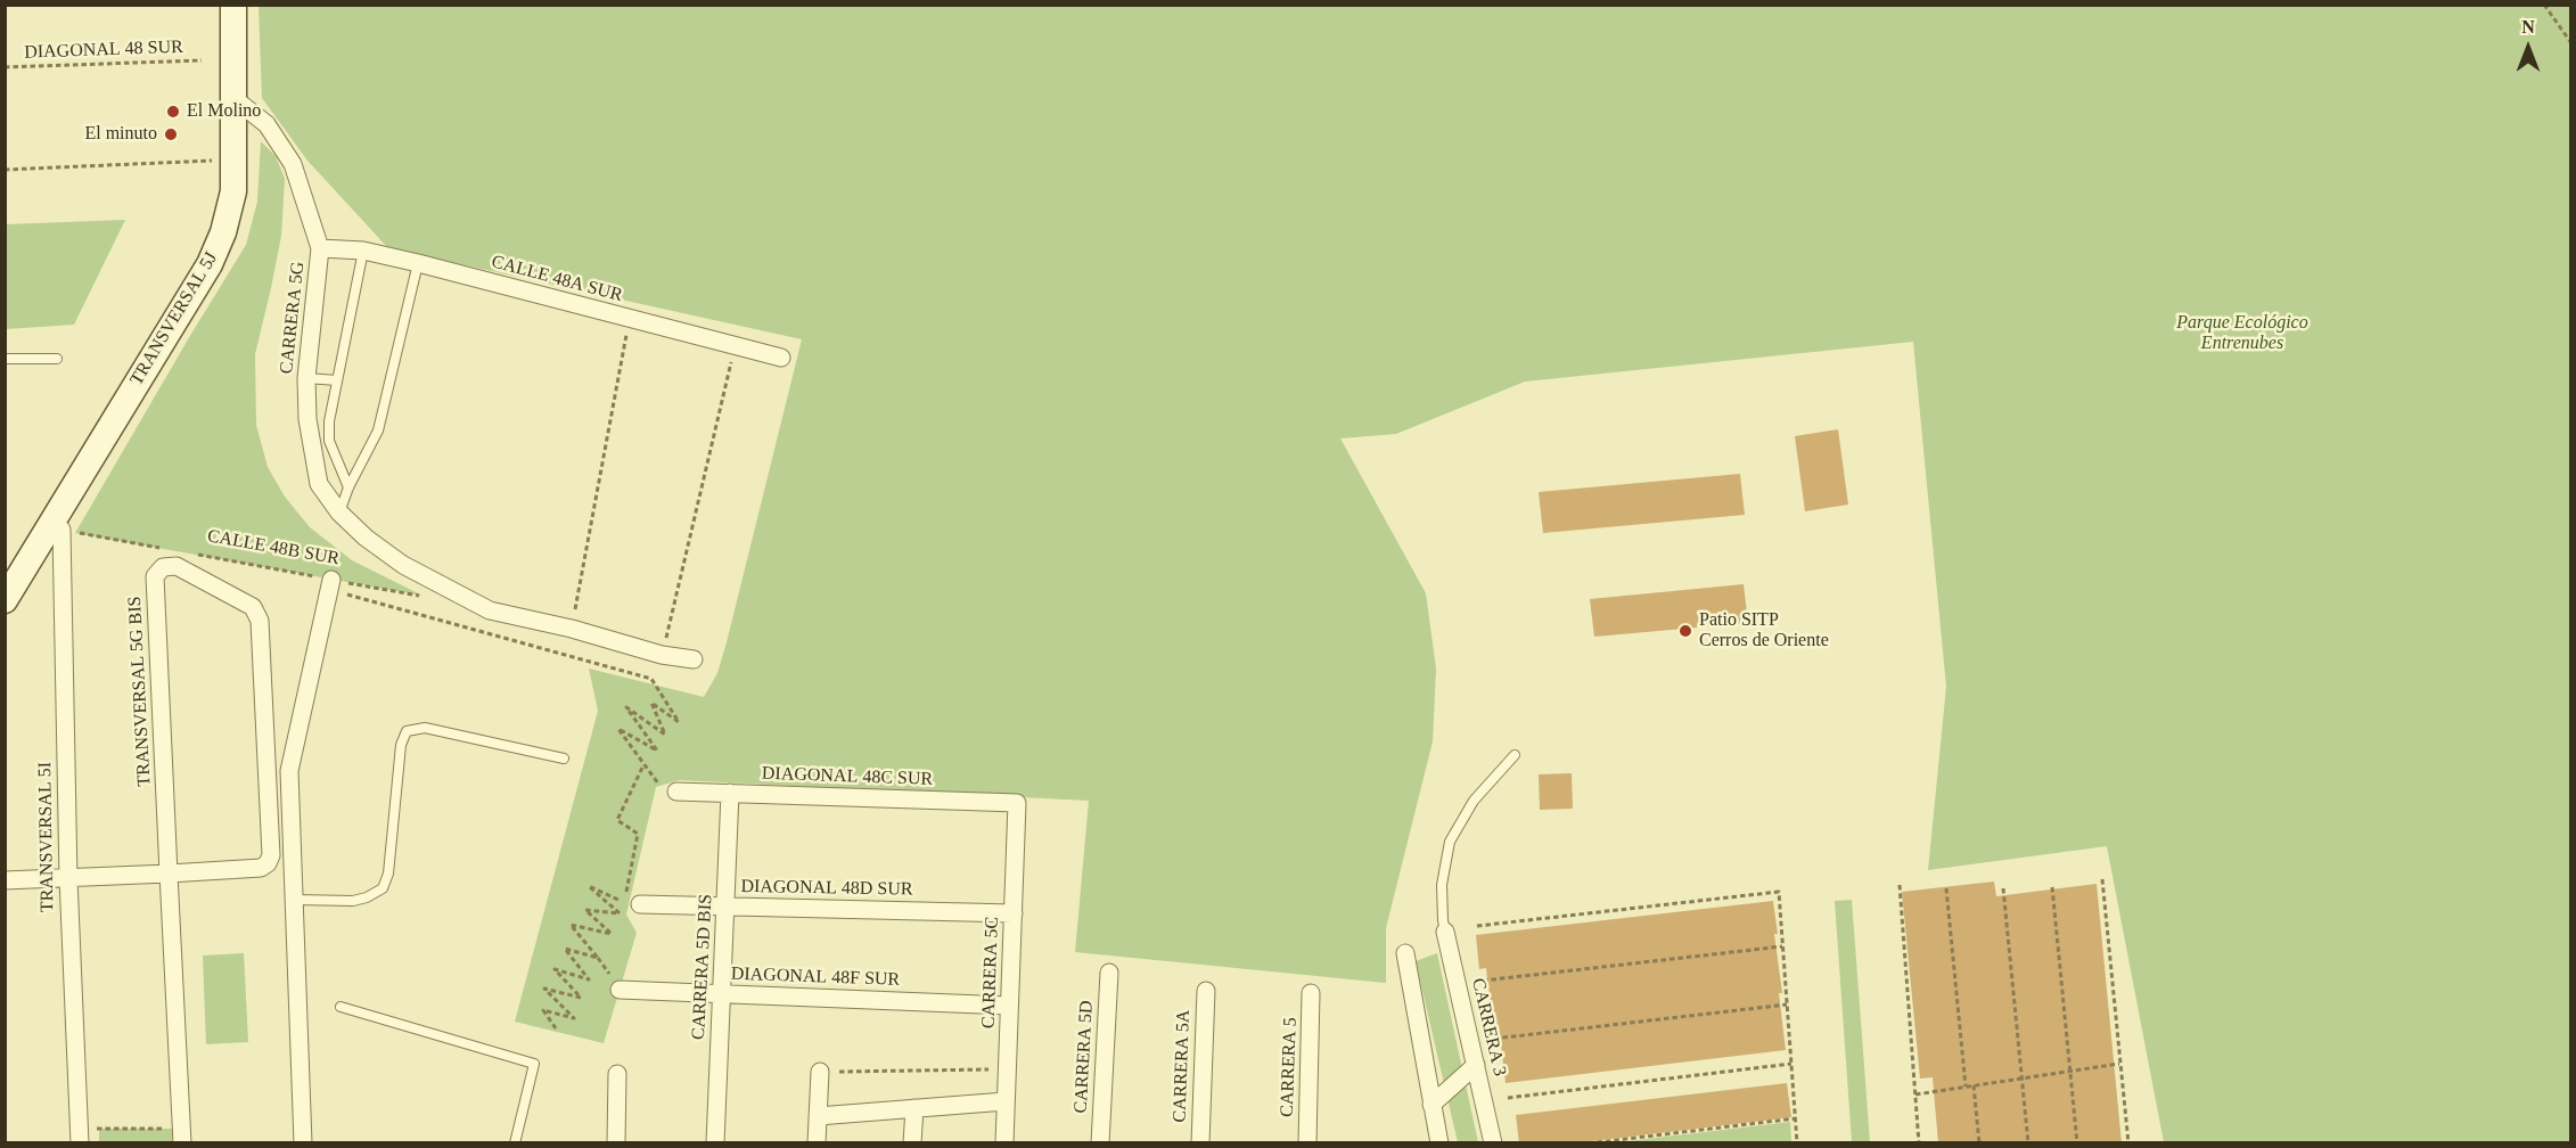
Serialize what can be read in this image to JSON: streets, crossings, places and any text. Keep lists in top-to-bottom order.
{
  "streets": {
    "main road": ["TRANSVERSAL 5J"],
    "street": [
      "CALLE 48A SUR",
      "CARRERA 5G",
      "CALLE 48B SUR",
      "TRANSVERSAL 5G BIS",
      "DIAGONAL 48C SUR",
      "TRANSVERSAL 5I",
      "DIAGONAL 48D SUR",
      "CARRERA 5D BIS",
      "CARRERA 5C",
      "DIAGONAL 48F SUR",
      "CARRERA 3",
      "CARRERA 5D",
      "CARRERA 5A",
      "CARRERA 5"
    ],
    "path": ["DIAGONAL 48 SUR"]
  },
  "crossings": [
    ["CALLE 48A SUR", "CARRERA 5G"],
    ["CARRERA 5G", "TRANSVERSAL 5J"],
    ["CARRERA 5G", "CALLE 48B SUR"],
    ["TRANSVERSAL 5J", "TRANSVERSAL 5I"],
    ["DIAGONAL 48C SUR", "CARRERA 5D BIS"],
    ["DIAGONAL 48C SUR", "CARRERA 5C"],
    ["DIAGONAL 48D SUR", "CARRERA 5D BIS"],
    ["DIAGONAL 48D SUR", "CARRERA 5C"],
    ["CARRERA 5D BIS", "DIAGONAL 48F SUR"],
    ["CARRERA 5C", "DIAGONAL 48F SUR"]
  ],
  "parks": ["Parque Ecológico Entrenubes"],
  "places": ["El Molino", "El minuto", "Patio SITP Cerros de Oriente"],
  "north": "top"
}
